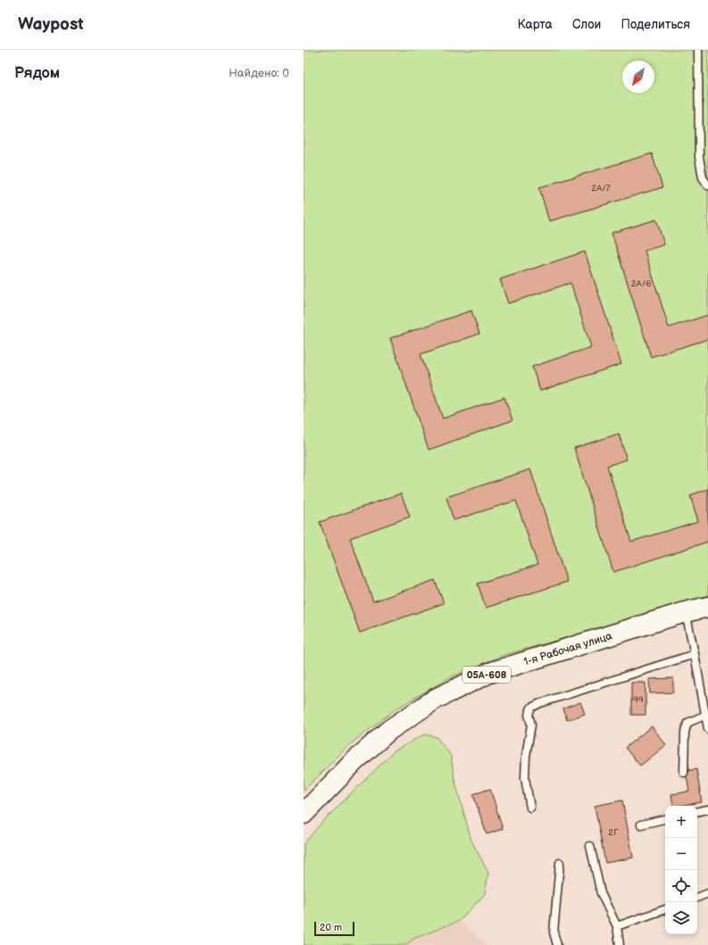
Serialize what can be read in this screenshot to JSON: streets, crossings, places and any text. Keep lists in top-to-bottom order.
{
  "streets": {
    "main road": ["1-я Рабочая улица", "05А-608"]
  },
  "house_numbers": [
    "2А/7",
    "2А/6",
    "99",
    "2Г"
  ],
  "scale_bar": "20 m",
  "north": "bottom left",
  "page": {
    "header": "Waypost",
    "nav": ["Карта", "Слои", "Поделиться"],
    "heading": ["Рядом", "Найдено: 0"],
    "map_buttons": ["+", "−"],
    "scale": "20 m"
  }
}
